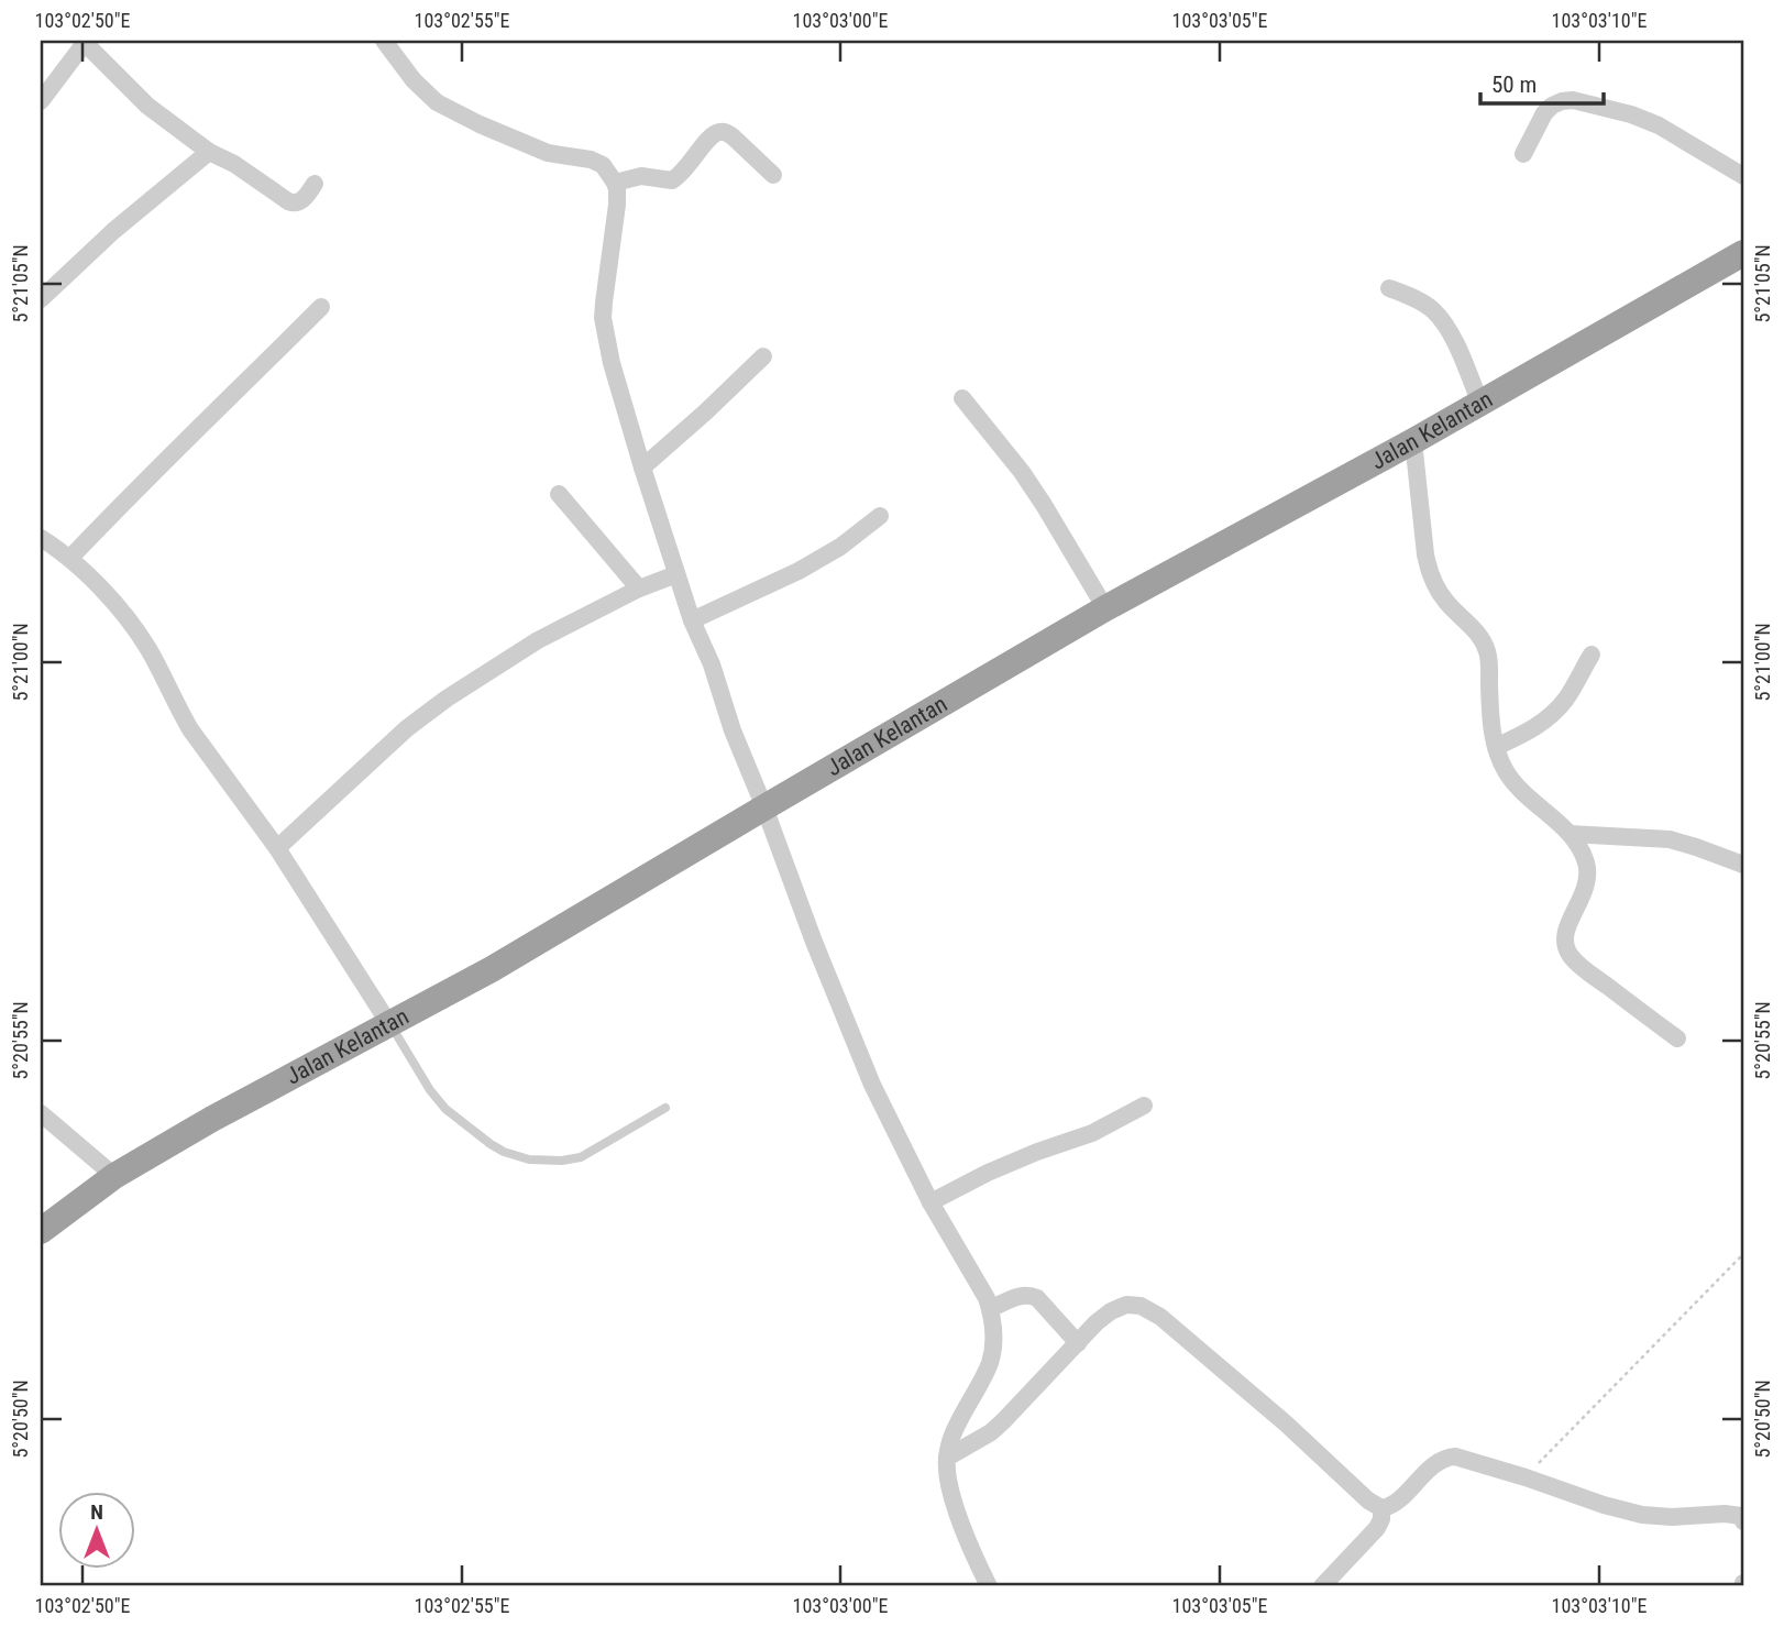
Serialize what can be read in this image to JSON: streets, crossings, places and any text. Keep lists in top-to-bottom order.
{
  "streets": {
    "highway": ["Jalan Kelantan"]
  },
  "scale_bar": "50 m",
  "north": "top",
  "coordinates": [
    "103°02'50\"E",
    "103°02'55\"E",
    "103°03'00\"E",
    "103°03'05\"E",
    "103°03'10\"E",
    "5°21'05\"N",
    "5°21'00\"N",
    "5°20'55\"N",
    "5°20'50\"N"
  ]
}
